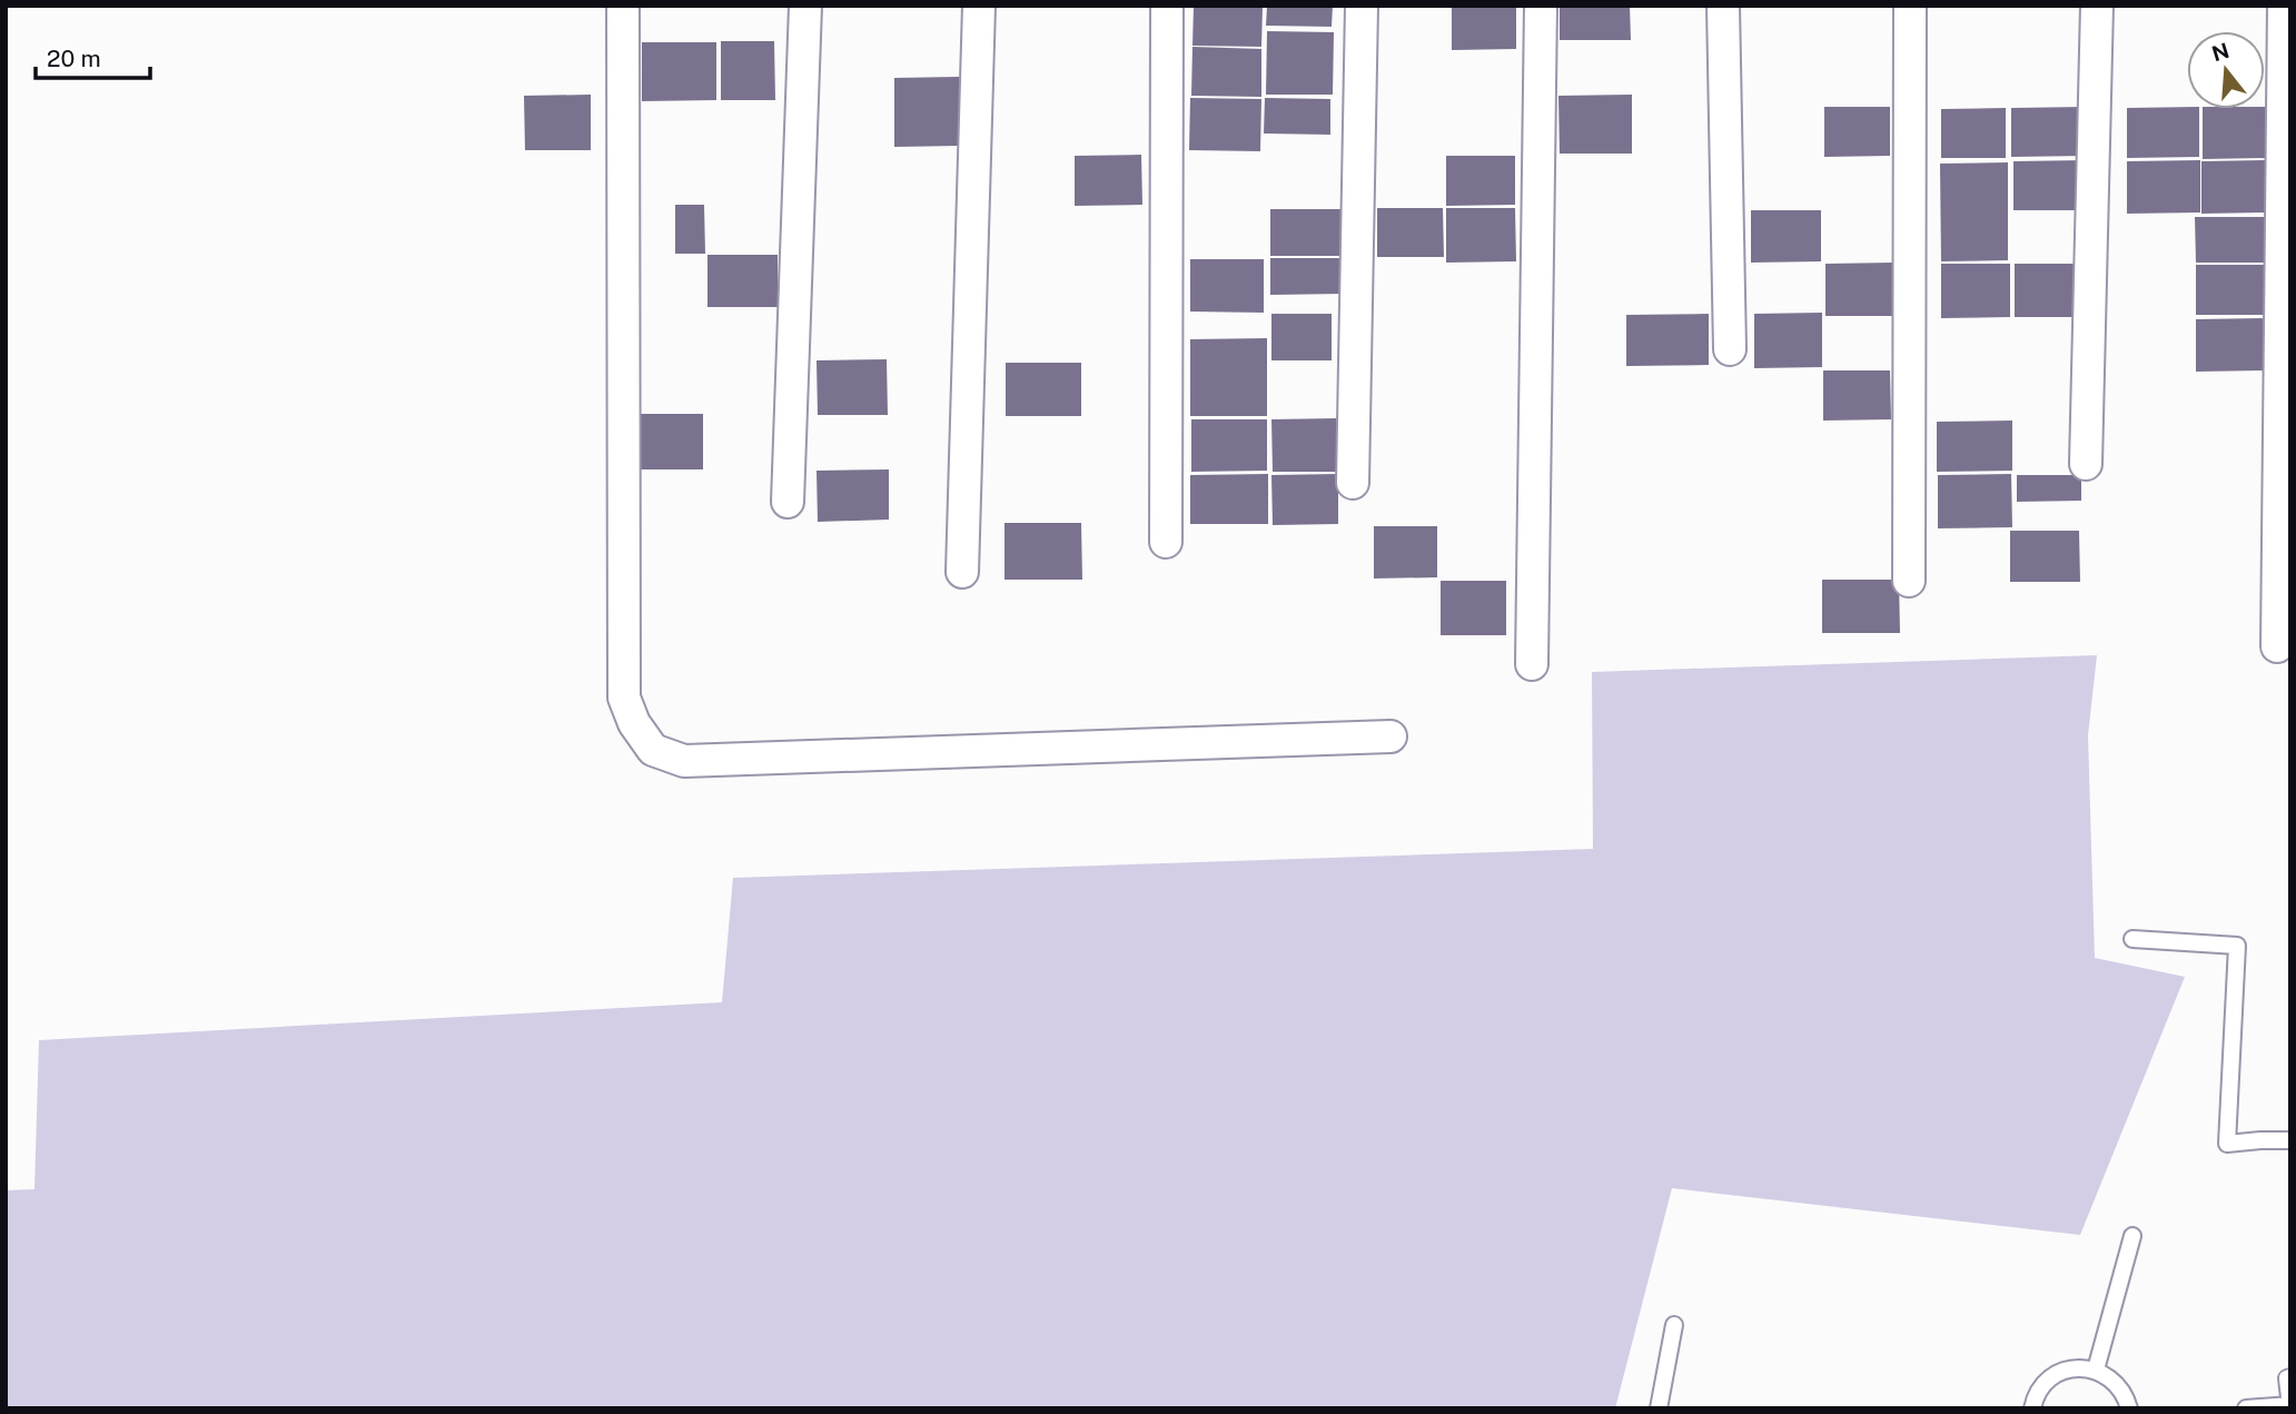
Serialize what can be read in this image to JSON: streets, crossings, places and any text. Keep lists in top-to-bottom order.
{
  "scale_bar": "20 m",
  "north": "top"
}
